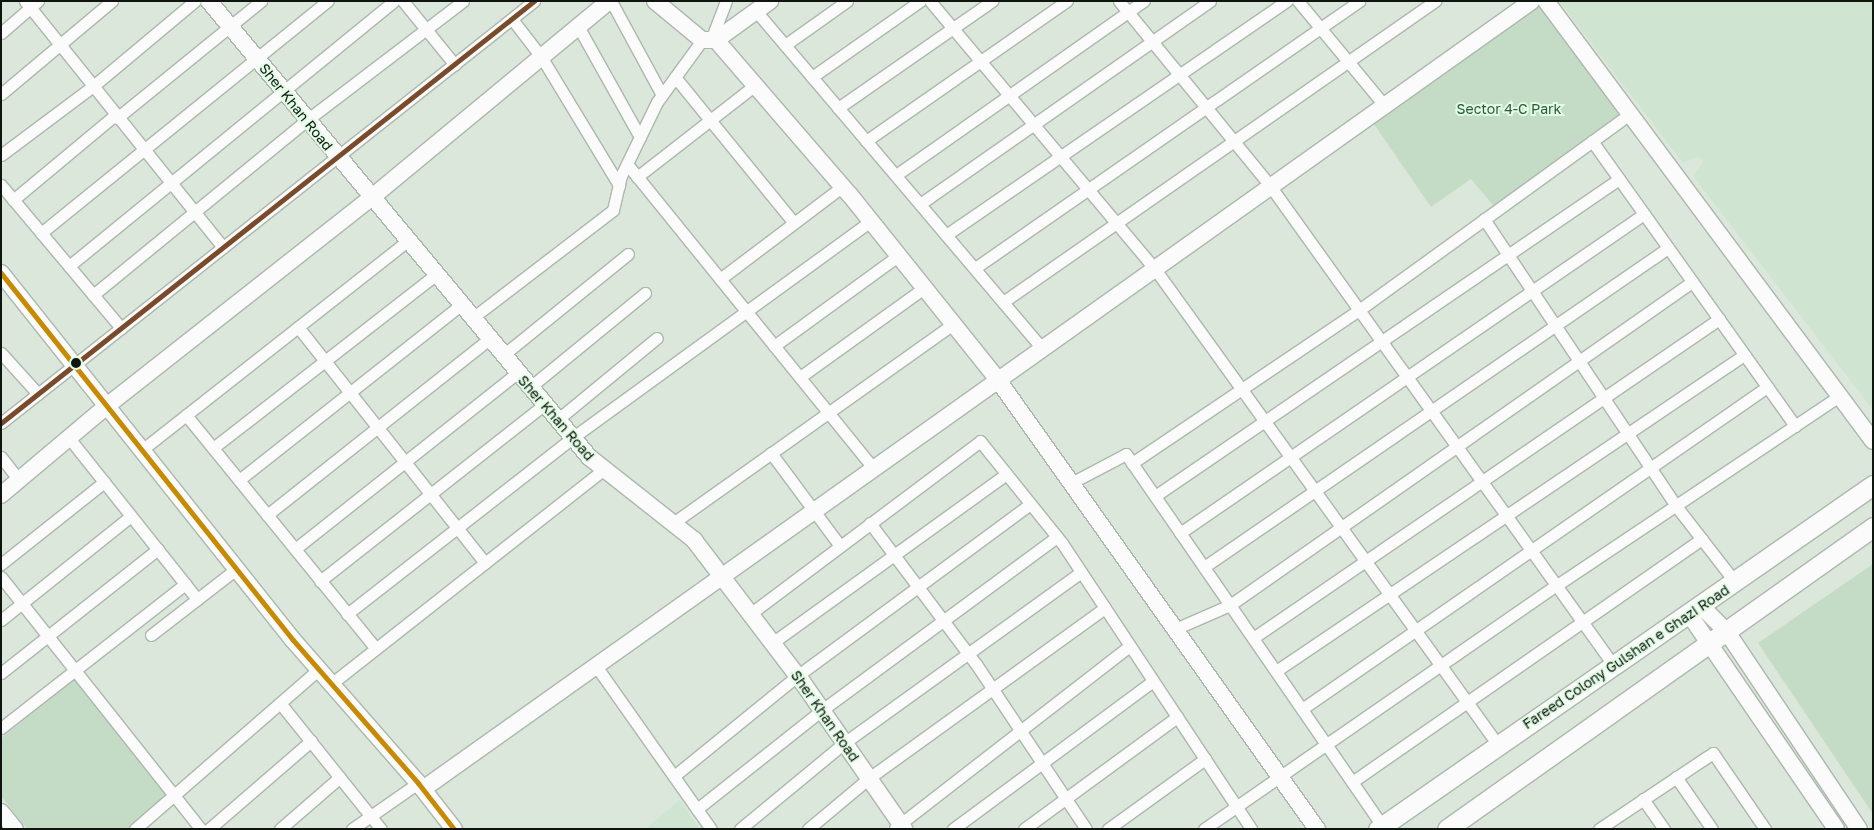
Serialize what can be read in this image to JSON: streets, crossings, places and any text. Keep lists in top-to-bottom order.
{
  "streets": {
    "main road": ["Fareed Colony Gulshan e Ghazi Road"],
    "street": ["Sher Khan Road"]
  },
  "parks": ["Sector 4-C Park"]
}
